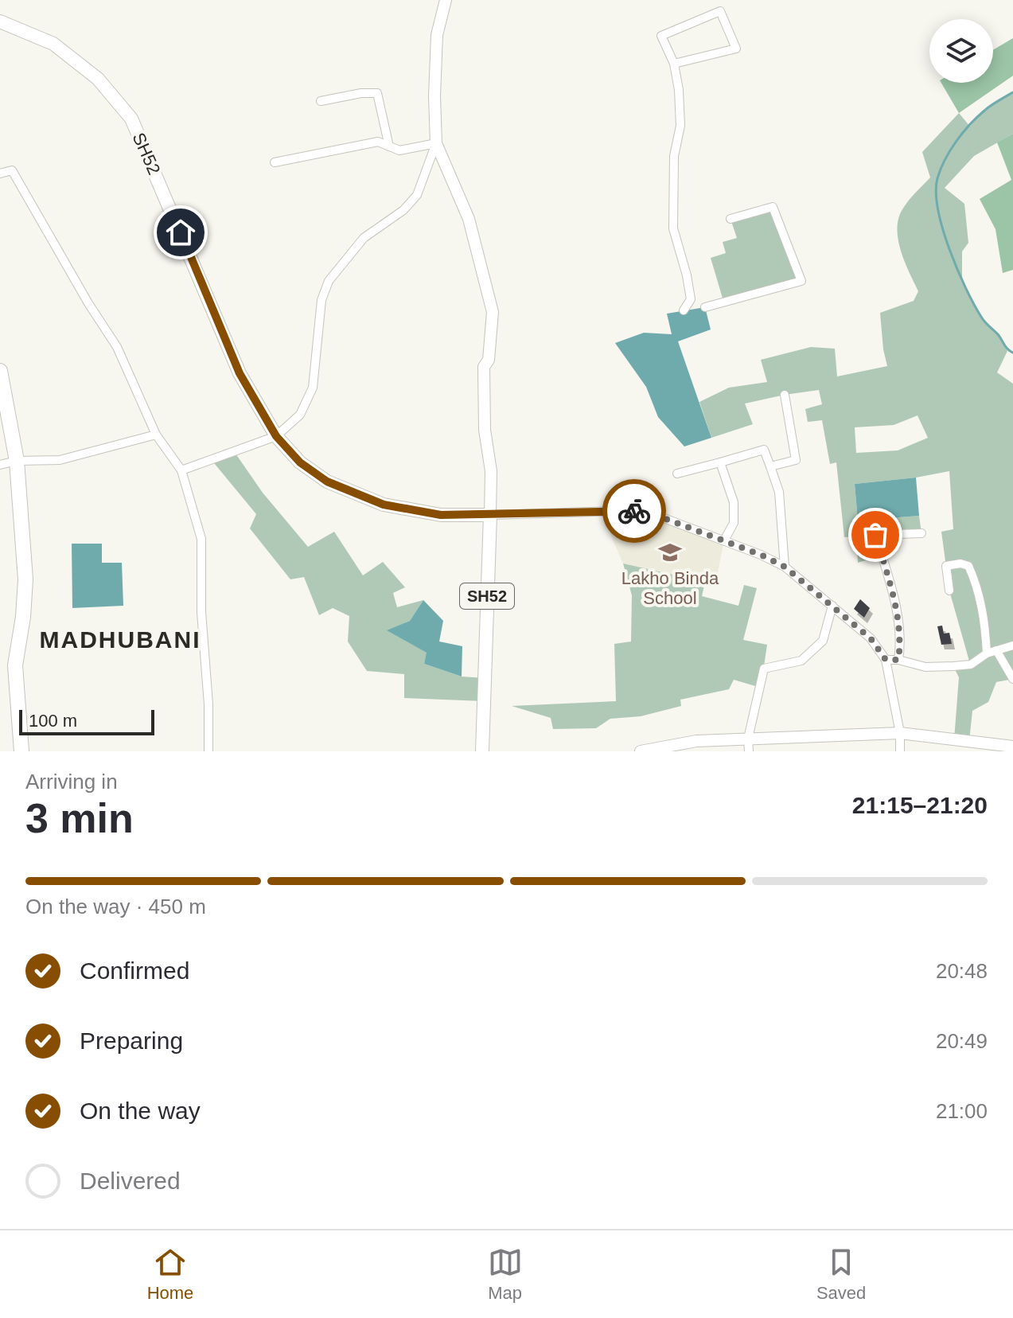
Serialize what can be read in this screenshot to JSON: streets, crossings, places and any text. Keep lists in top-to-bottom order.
{
  "streets": {
    "main road": ["SH52"]
  },
  "districts": ["MADHUBANI"],
  "places": {
    "school or university": ["Lakho Binda School"]
  },
  "scale_bar": "100 m",
  "page": {
    "scale": "100 m",
    "heading": ["3 min", "Arriving in", "21:15–21:20"],
    "bar": "On the way · 450 m",
    "list": [
      ["Confirmed", "20:48"],
      ["Preparing", "20:49"],
      ["On the way", "21:00"],
      "Delivered"
    ],
    "tabs": ["Home", "Map", "Saved"]
  }
}
